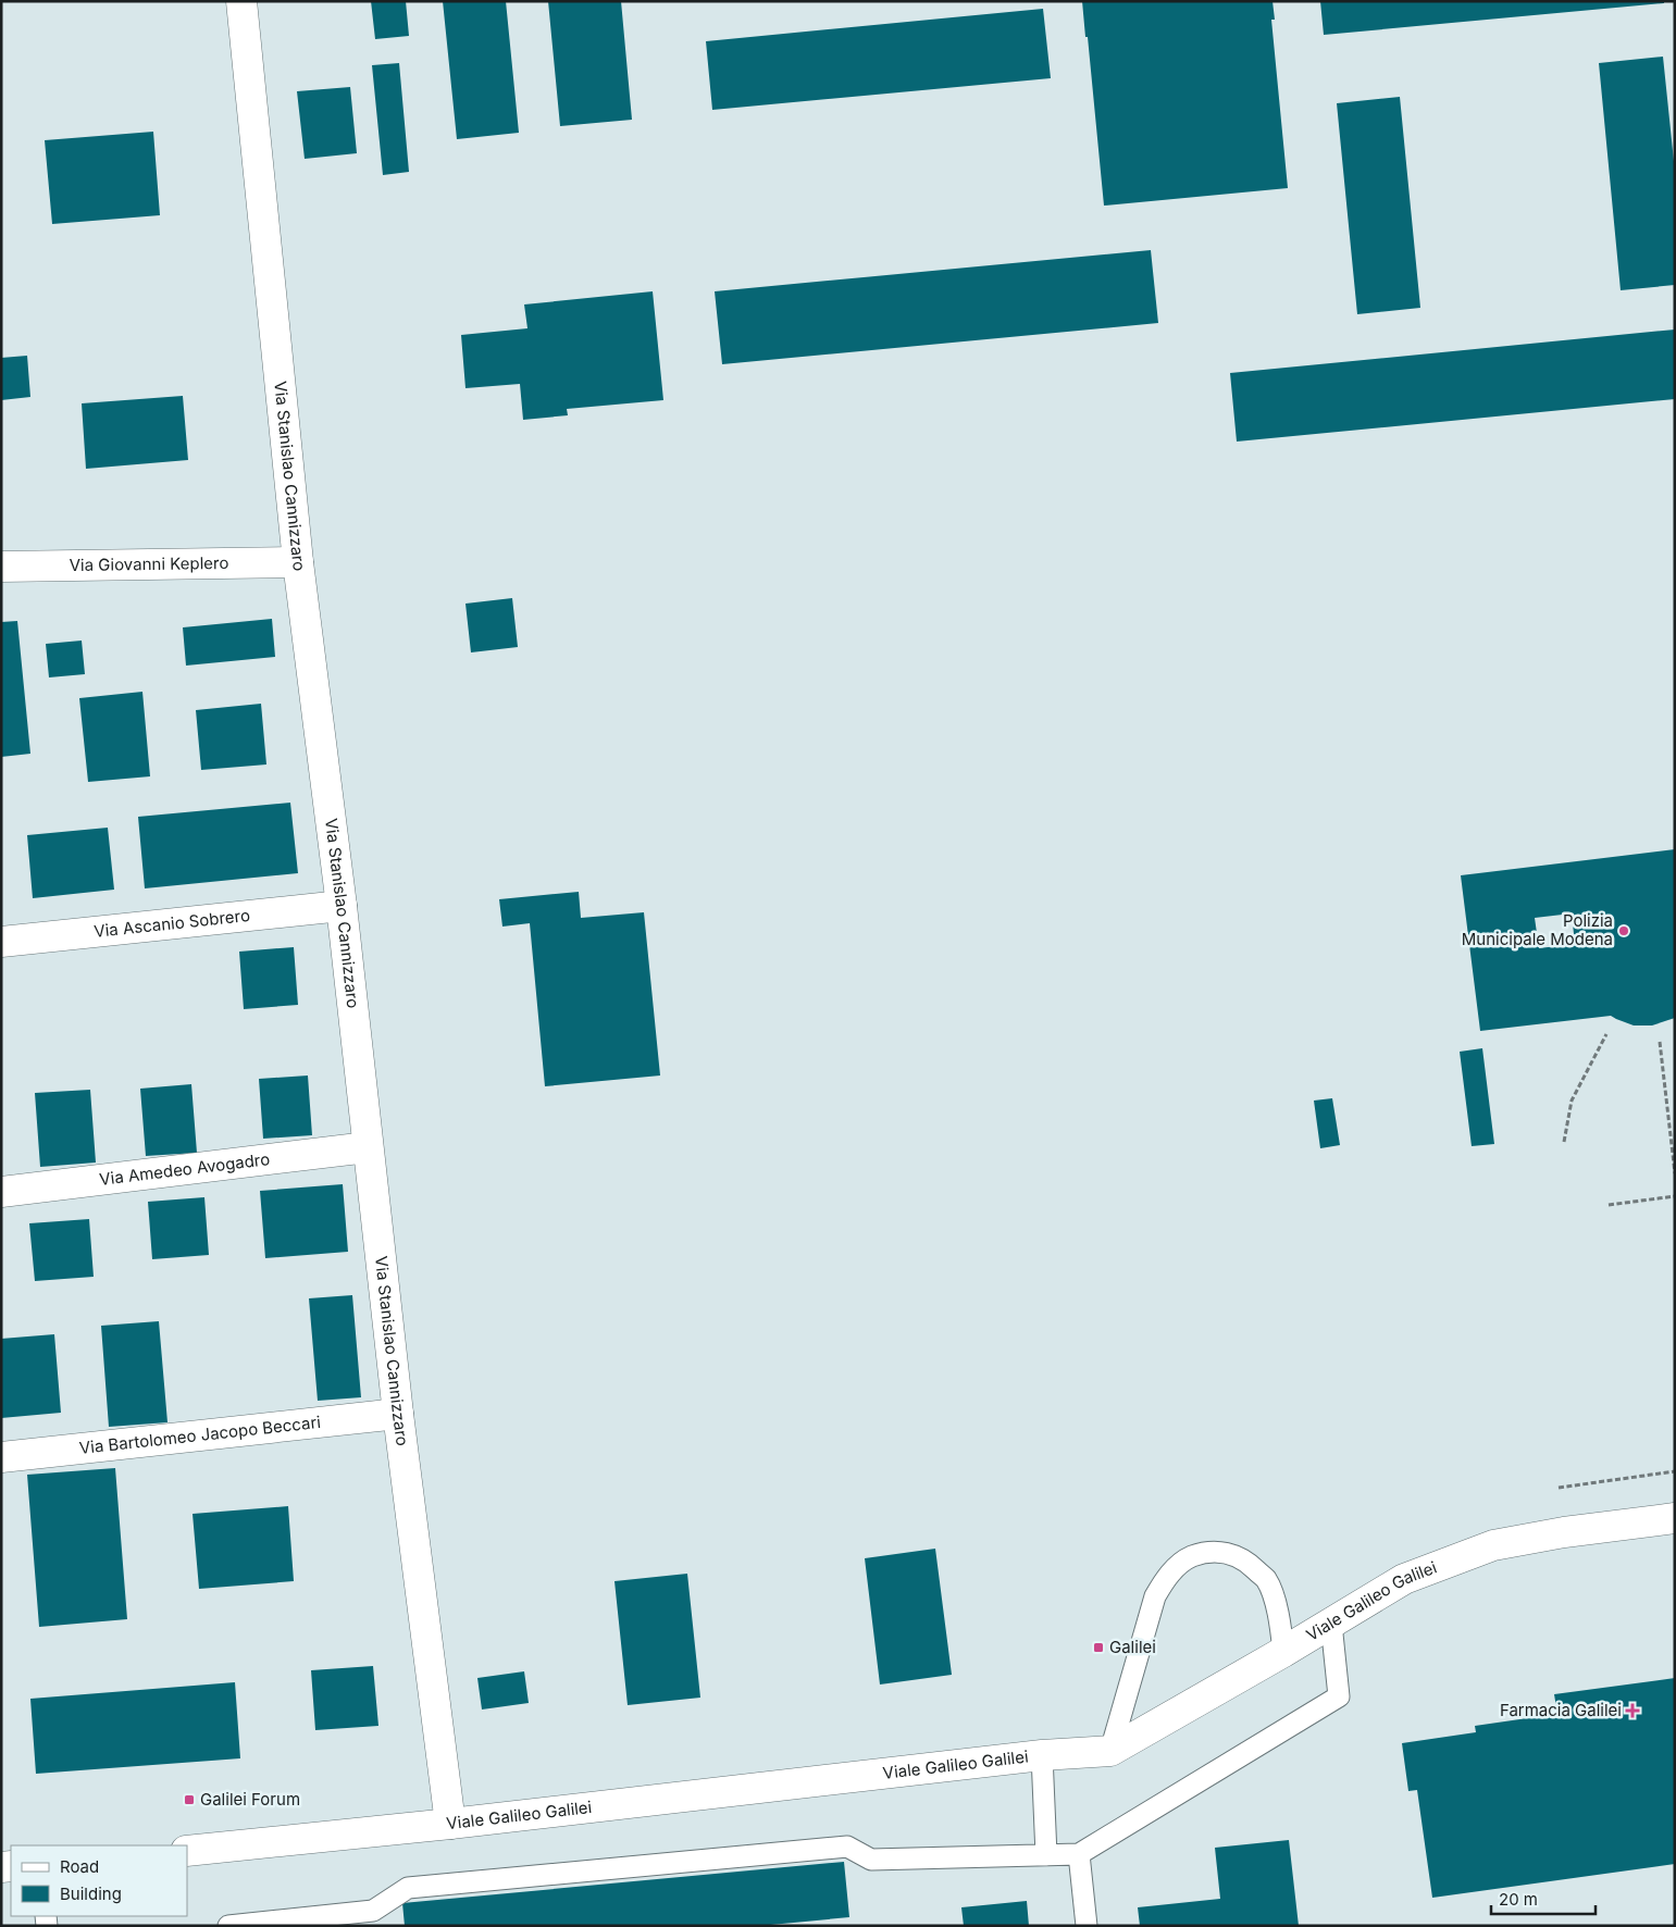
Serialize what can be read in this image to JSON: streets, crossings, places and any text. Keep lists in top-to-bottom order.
{
  "streets": {
    "street": [
      "Via Stanislao Cannizzaro",
      "Via Giovanni Keplero",
      "Via Ascanio Sobrero",
      "Via Amedeo Avogadro",
      "Via Bartolomeo Jacopo Beccari",
      "Viale Galileo Galilei"
    ]
  },
  "crossings": [
    ["Via Stanislao Cannizzaro", "Via Giovanni Keplero"],
    ["Via Stanislao Cannizzaro", "Via Ascanio Sobrero"],
    ["Via Stanislao Cannizzaro", "Via Amedeo Avogadro"],
    ["Via Stanislao Cannizzaro", "Via Bartolomeo Jacopo Beccari"],
    ["Via Stanislao Cannizzaro", "Viale Galileo Galilei"]
  ],
  "places": {
    "other": ["Polizia Municipale Modena"],
    "transit": ["Galilei", "Galilei Forum"],
    "health": ["Farmacia Galilei"]
  },
  "legend": ["Road", "Building"],
  "scale_bar": "20 m"
}
